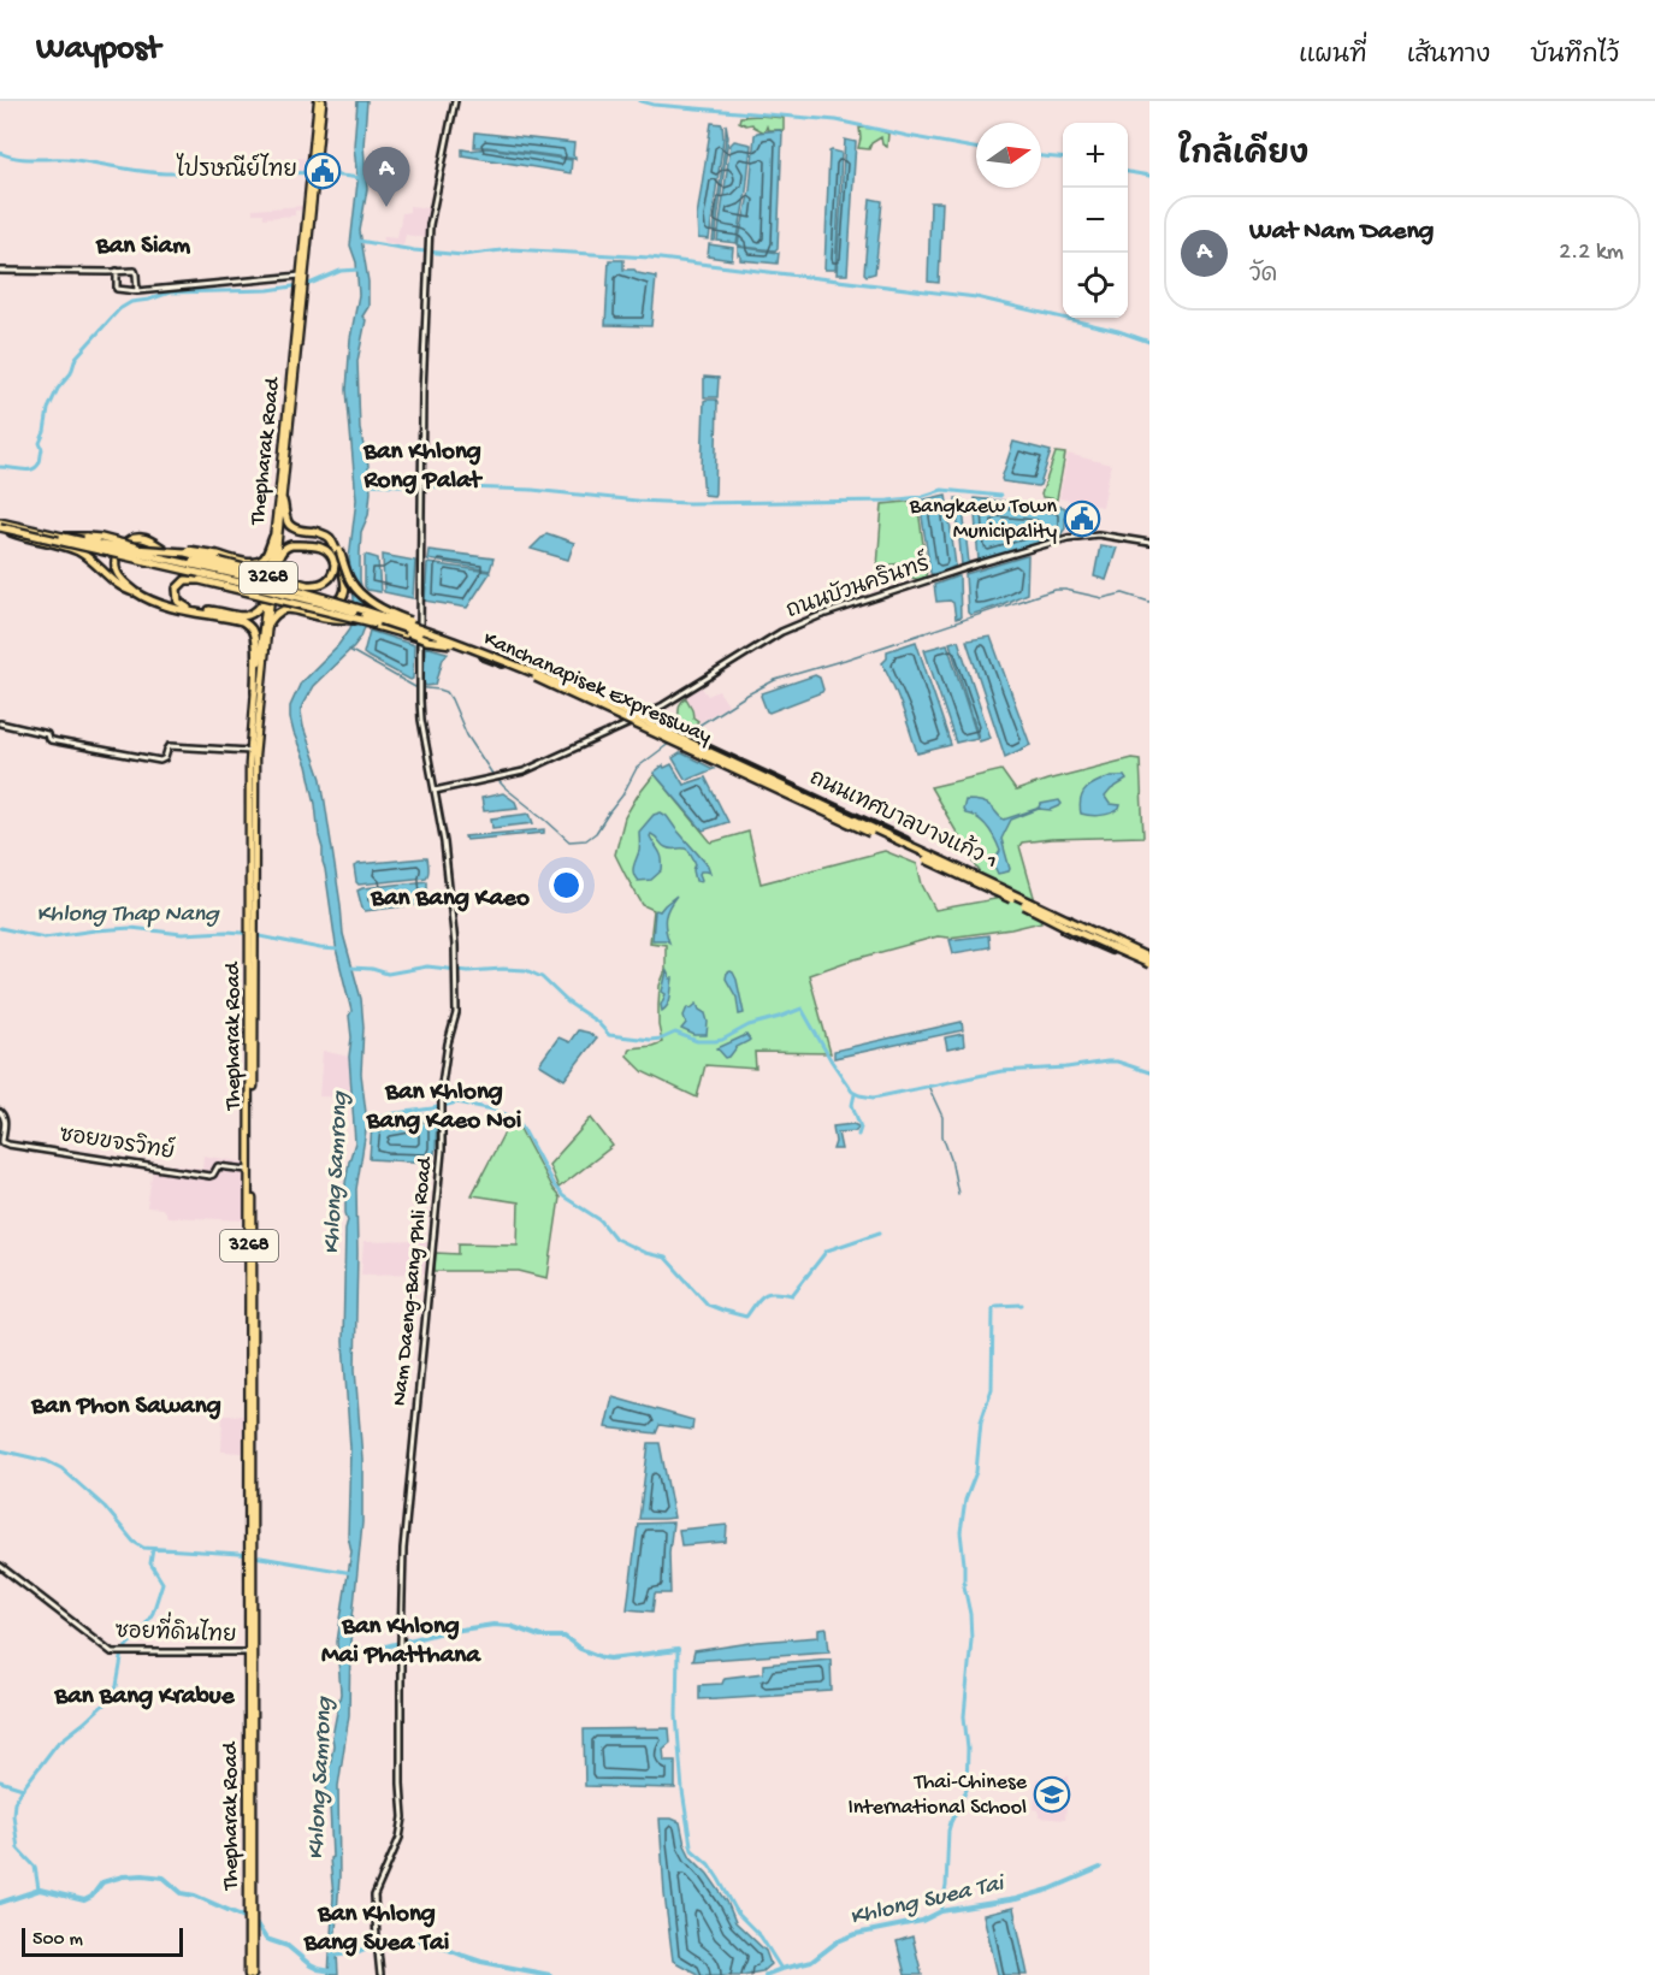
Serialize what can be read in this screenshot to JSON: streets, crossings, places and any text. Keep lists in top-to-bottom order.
{
  "streets": {
    "highway": ["Kanchanapisek Expressway"],
    "main road": [
      "Thepharak Road",
      "3268",
      "ถนนบัวนครินทร์",
      "ถนนเทศบาลบางแก้ว 1",
      "ซอยขจรวิทย์",
      "Nam Daeng-Bang Phli Road",
      "ซอยที่ดินไทย"
    ]
  },
  "crossings": [
    ["Thepharak Road", "ซอยขจรวิทย์"],
    ["Thepharak Road", "ซอยที่ดินไทย"],
    ["ถนนบัวนครินทร์", "ถนนเทศบาลบางแก้ว 1"],
    ["ถนนบัวนครินทร์", "Nam Daeng-Bang Phli Road"],
    ["Kanchanapisek Expressway", "ถนนเทศบาลบางแก้ว 1"]
  ],
  "districts": [
    "Ban Siam",
    "Ban Khlong Rong Palat",
    "Ban Bang Kaeo",
    "Ban Khlong Bang Kaeo Noi",
    "Ban Phon Sawang",
    "Ban Khlong Mai Phatthana",
    "Ban Bang Krabue",
    "Ban Khlong Bang Suea Tai"
  ],
  "water": ["Khlong Thap Nang", "Khlong Samrong", "Khlong Suea Tai"],
  "places": {
    "public building": ["ไปรษณีย์ไทย", "Bangkaew Town Municipality"],
    "school or university": ["Thai-Chinese International School"]
  },
  "scale_bar": "500 m",
  "north": "right",
  "page": {
    "header": "Waypost",
    "nav": ["แผนที่", "เส้นทาง", "บันทึกไว้"],
    "heading": "ใกล้เคียง",
    "map_buttons": ["+", "−"],
    "pins": "A",
    "list": [
      {
        "mark": "A",
        "name": "Wat Nam Daeng",
        "note": "วัด",
        "value": "2.2 km"
      }
    ],
    "scale": "500 m"
  }
}
